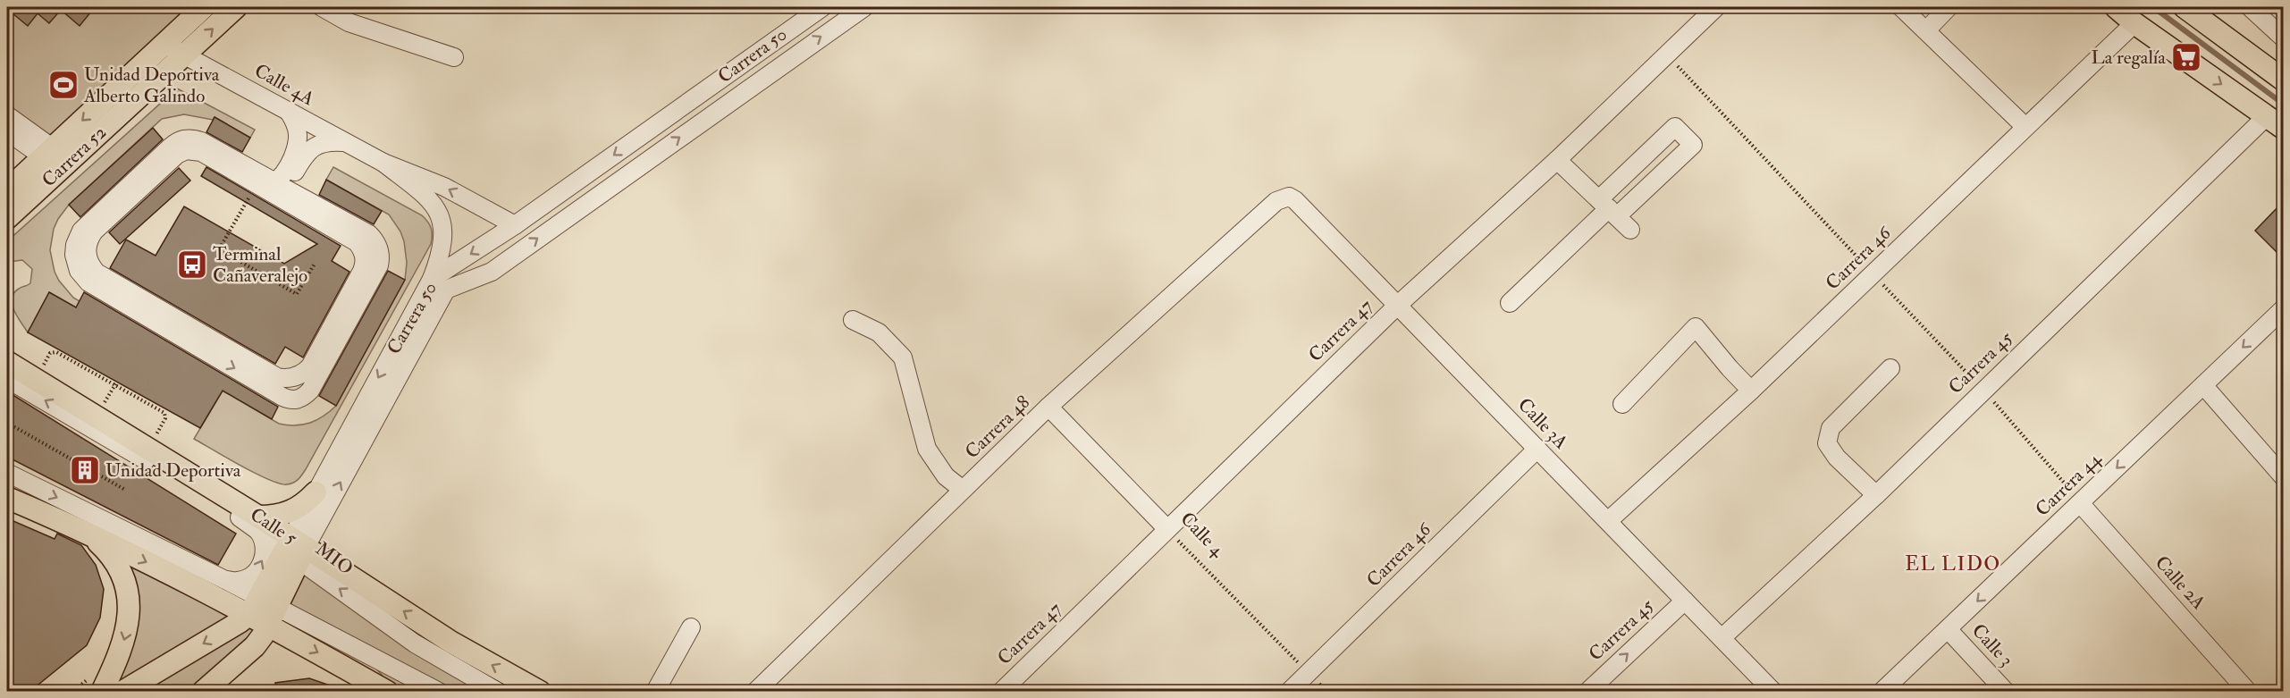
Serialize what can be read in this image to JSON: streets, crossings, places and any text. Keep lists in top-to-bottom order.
{
  "streets": {
    "main road": ["Carrera 50", "Carrera 52", "Calle 5"],
    "street": [
      "Calle 4A",
      "Carrera 46",
      "Carrera 47",
      "Carrera 45",
      "Calle 3A",
      "Carrera 48",
      "Carrera 44",
      "Calle 4",
      "MIO",
      "Calle 2A",
      "Calle 3"
    ]
  },
  "crossings": [
    ["Carrera 50", "Calle 4A"],
    ["Carrera 50", "Calle 5"],
    ["Carrera 50", "MIO"],
    ["Calle 4A", "Carrera 52"],
    ["Carrera 46", "Calle 3A"],
    ["Carrera 46", "Calle 4"],
    ["Carrera 47", "Calle 3A"],
    ["Carrera 47", "Calle 4"],
    ["Carrera 45", "Calle 3A"],
    ["Calle 3A", "Carrera 48"],
    ["Carrera 48", "Calle 4"],
    ["Carrera 44", "Calle 2A"],
    ["Carrera 44", "Calle 3"],
    ["Calle 5", "MIO"]
  ],
  "one_way": ["Carrera 44"],
  "districts": ["EL LIDO"],
  "places": {
    "supermarket": ["La regalía"],
    "sports": ["Unidad Deportiva Alberto Galindo"],
    "bus stop": ["Terminal Cañaveralejo"],
    "building": ["Unidad Deportiva"]
  }
}
